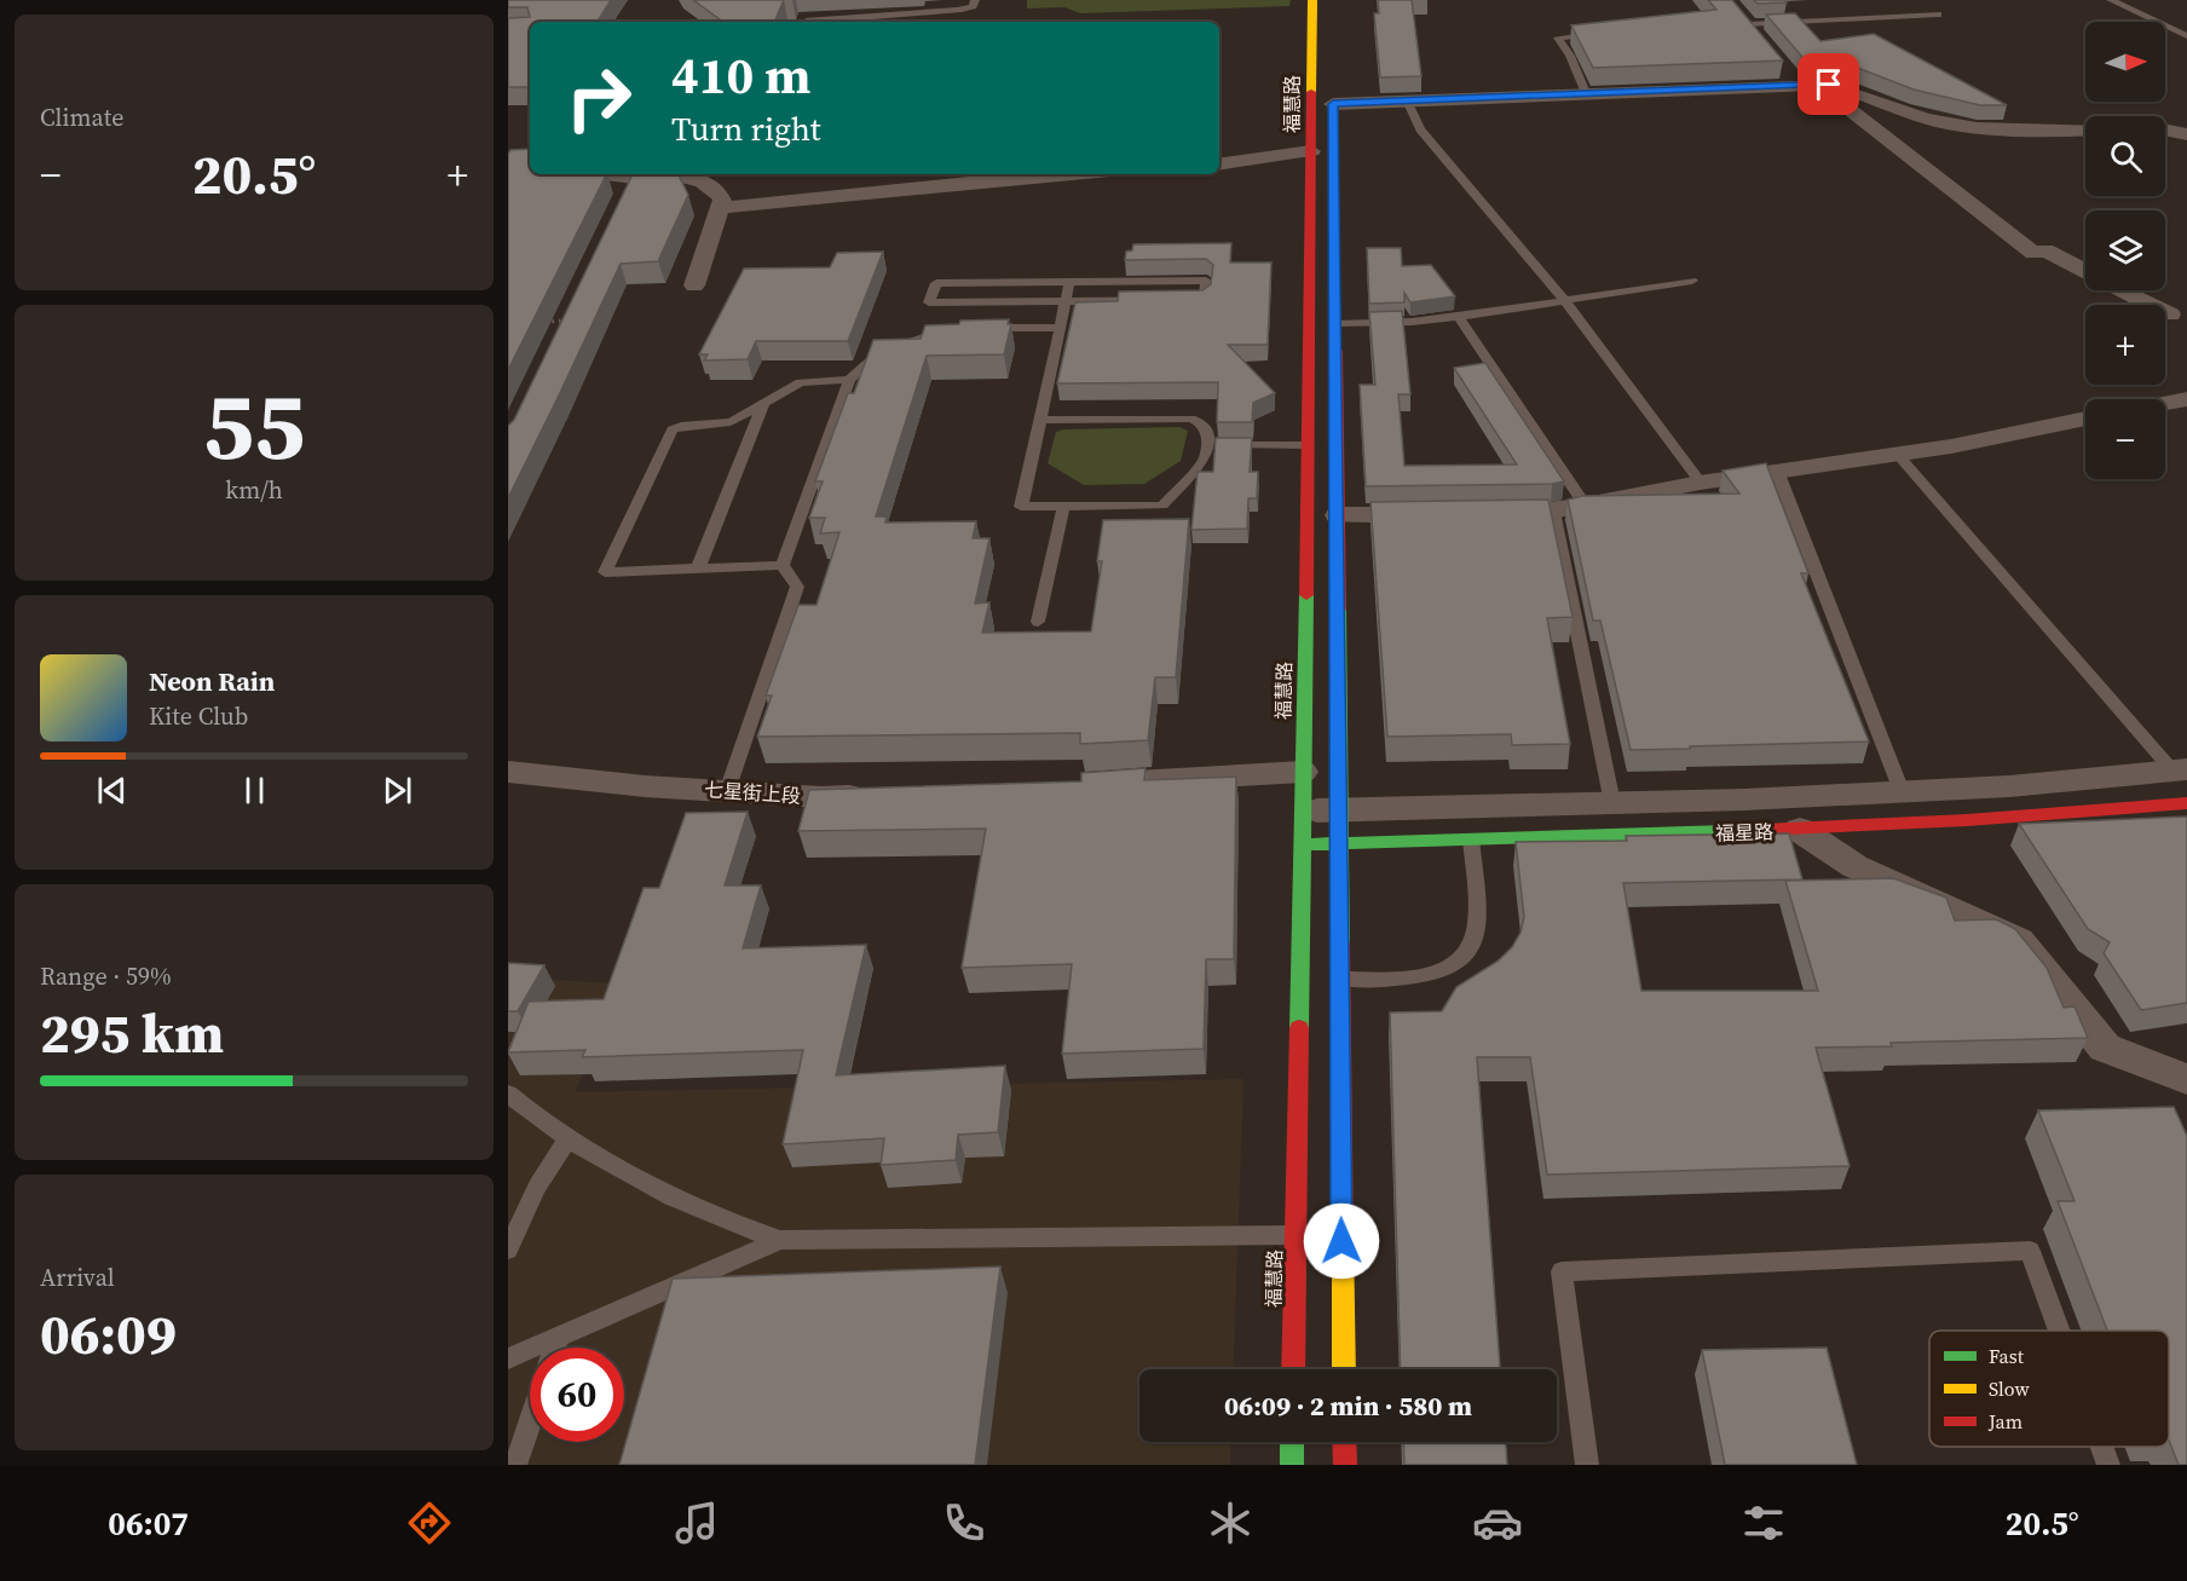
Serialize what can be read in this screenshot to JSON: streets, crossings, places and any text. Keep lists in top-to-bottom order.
{
  "streets": {
    "main road": ["福慧路", "福星路"],
    "street": ["七星街上段"]
  },
  "crossings": [
    ["福慧路", "福星路"]
  ],
  "legend": ["Fast", "Slow", "Jam"],
  "north": "right",
  "page": {
    "tile": [
      "Climate",
      ["55", "km/h"],
      ["Range · 59%", "295 km"],
      ["Arrival", "06:09"]
    ],
    "map_buttons": ["+", "−"],
    "turn": ["410 m", "Turn right"],
    "heat": ["−", "20.5°", "+"],
    "song": ["Neon Rain", "Kite Club"],
    "limit": "60",
    "trip": "06:09 · 2 min · 580 m",
    "tabs": ["06:07", "20.5°"]
  }
}
